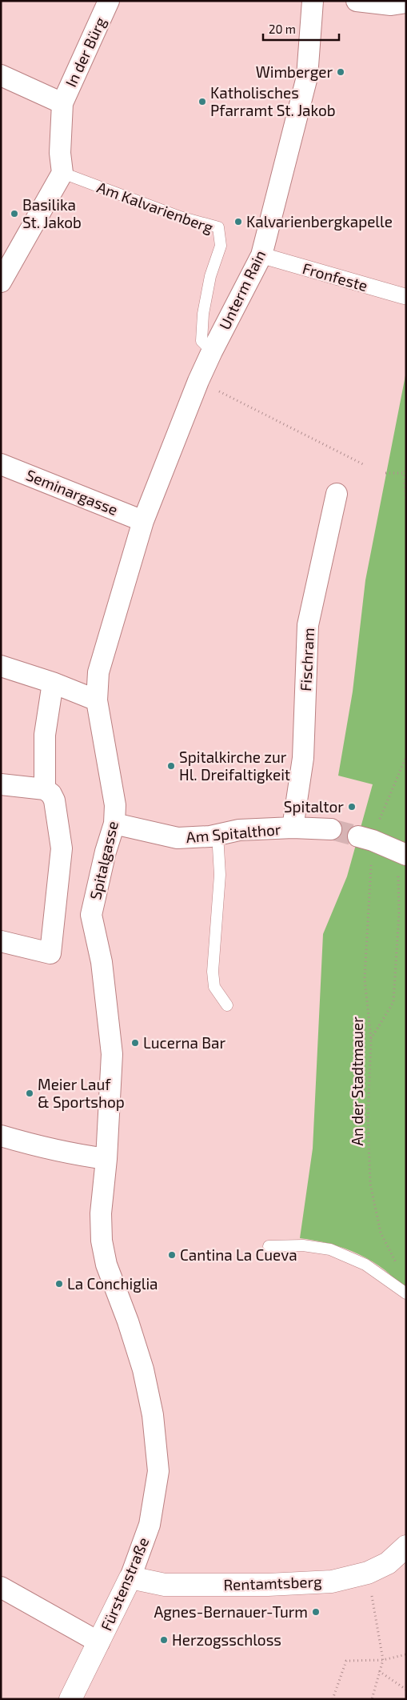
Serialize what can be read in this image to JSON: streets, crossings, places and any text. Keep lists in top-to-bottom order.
{
  "streets": {
    "street": [
      "In der Bürg",
      "Fronfeste",
      "Unterm Rain",
      "Seminargasse",
      "Fischram",
      "Am Spitalthor",
      "Spitalgasse",
      "Rentamtsberg",
      "Fürstenstraße"
    ],
    "lane": ["Am Kalvarienberg"],
    "path": ["An der Stadtmauer"]
  },
  "crossings": [
    ["Am Kalvarienberg", "Unterm Rain"],
    ["Fronfeste", "Unterm Rain"],
    ["Unterm Rain", "Seminargasse"],
    ["Unterm Rain", "Spitalgasse"],
    ["Seminargasse", "Spitalgasse"],
    ["Fischram", "Am Spitalthor"],
    ["Am Spitalthor", "Spitalgasse"],
    ["Spitalgasse", "Fürstenstraße"],
    ["Rentamtsberg", "Fürstenstraße"]
  ],
  "places": [
    "Wimberger",
    "Katholisches Pfarramt St. Jakob",
    "Basilika St. Jakob",
    "Kalvarienbergkapelle",
    "Spitalkirche zur Hl. Dreifaltigkeit",
    "Spitaltor",
    "Lucerna Bar",
    "Meier Lauf & Sportshop",
    "Cantina La Cueva",
    "La Conchiglia",
    "Agnes-Bernauer-Turm",
    "Herzogsschloss"
  ],
  "scale_bar": "20 m"
}
